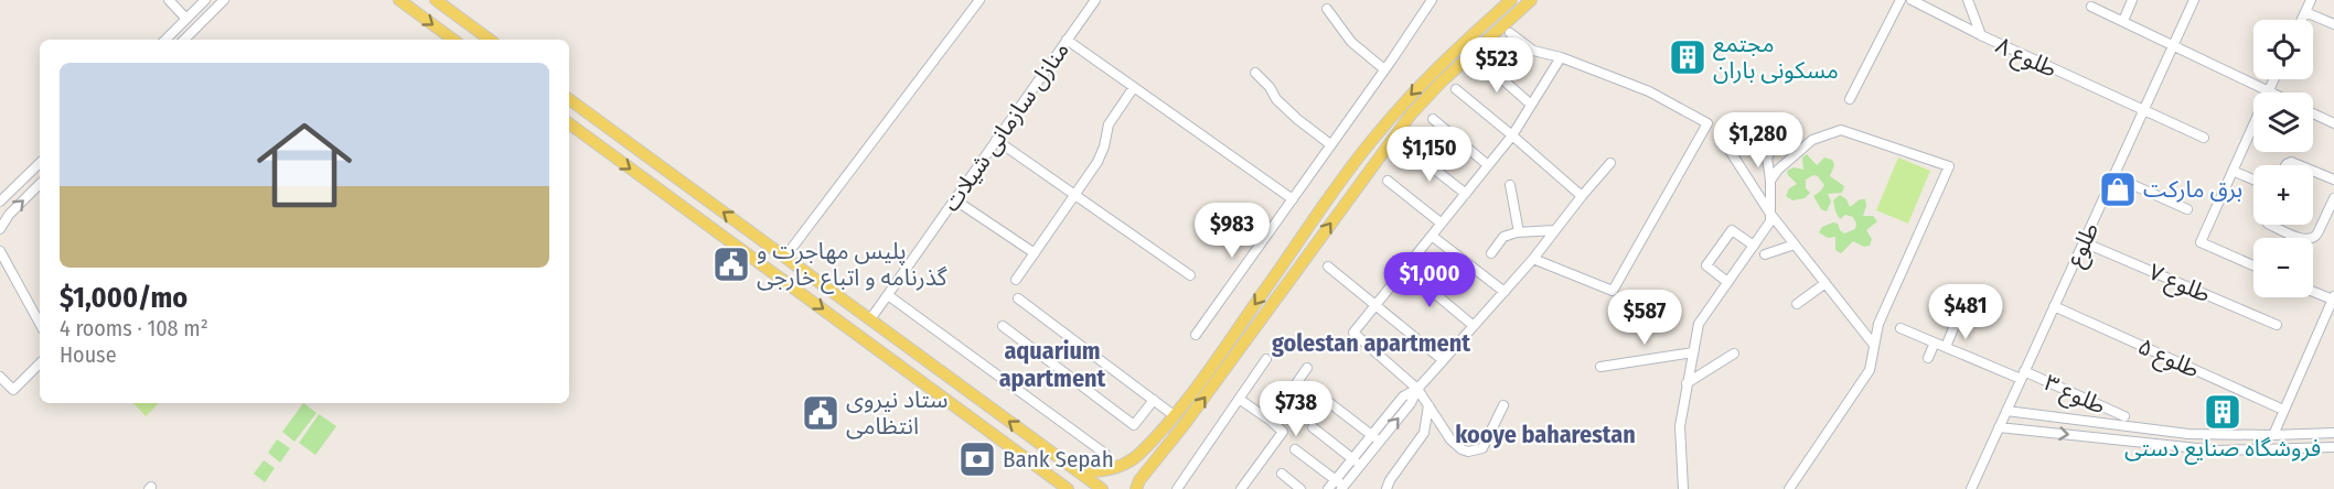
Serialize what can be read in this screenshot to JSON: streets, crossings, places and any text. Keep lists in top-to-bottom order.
{
  "streets": {
    "street": [
      "طلوع ۸",
      "منازل سازمانی شیلات",
      "طلوع",
      "طلوع ۷",
      "طلوع ۵",
      "طلوع ۳"
    ]
  },
  "crossings": [
    ["طلوع ۸", "طلوع"],
    ["طلوع", "طلوع ۷"],
    ["طلوع", "طلوع ۵"],
    ["طلوع", "طلوع ۳"]
  ],
  "districts": ["golestan apartment", "aquarium apartment", "kooye baharestan"],
  "places": {
    "building": ["مجتمع مسکونی باران", "فروشگاه صنایع دستی"],
    "shop": ["برق مارکت"],
    "public building": ["پلیس مهاجرت و گذرنامه و اتباع خارجى", "ستاد نیروی انتظامی"],
    "bank": ["Bank Sepah"]
  },
  "page": {
    "map_buttons": ["+", "−"],
    "price": [
      "$523",
      "$1,280",
      "$1,150",
      "$983",
      "$1,000",
      "$481",
      "$587",
      "$738"
    ],
    "list": [
      {
        "name": "$1,000/mo",
        "note": "4 rooms · 108 m² · House"
      }
    ]
  }
}
